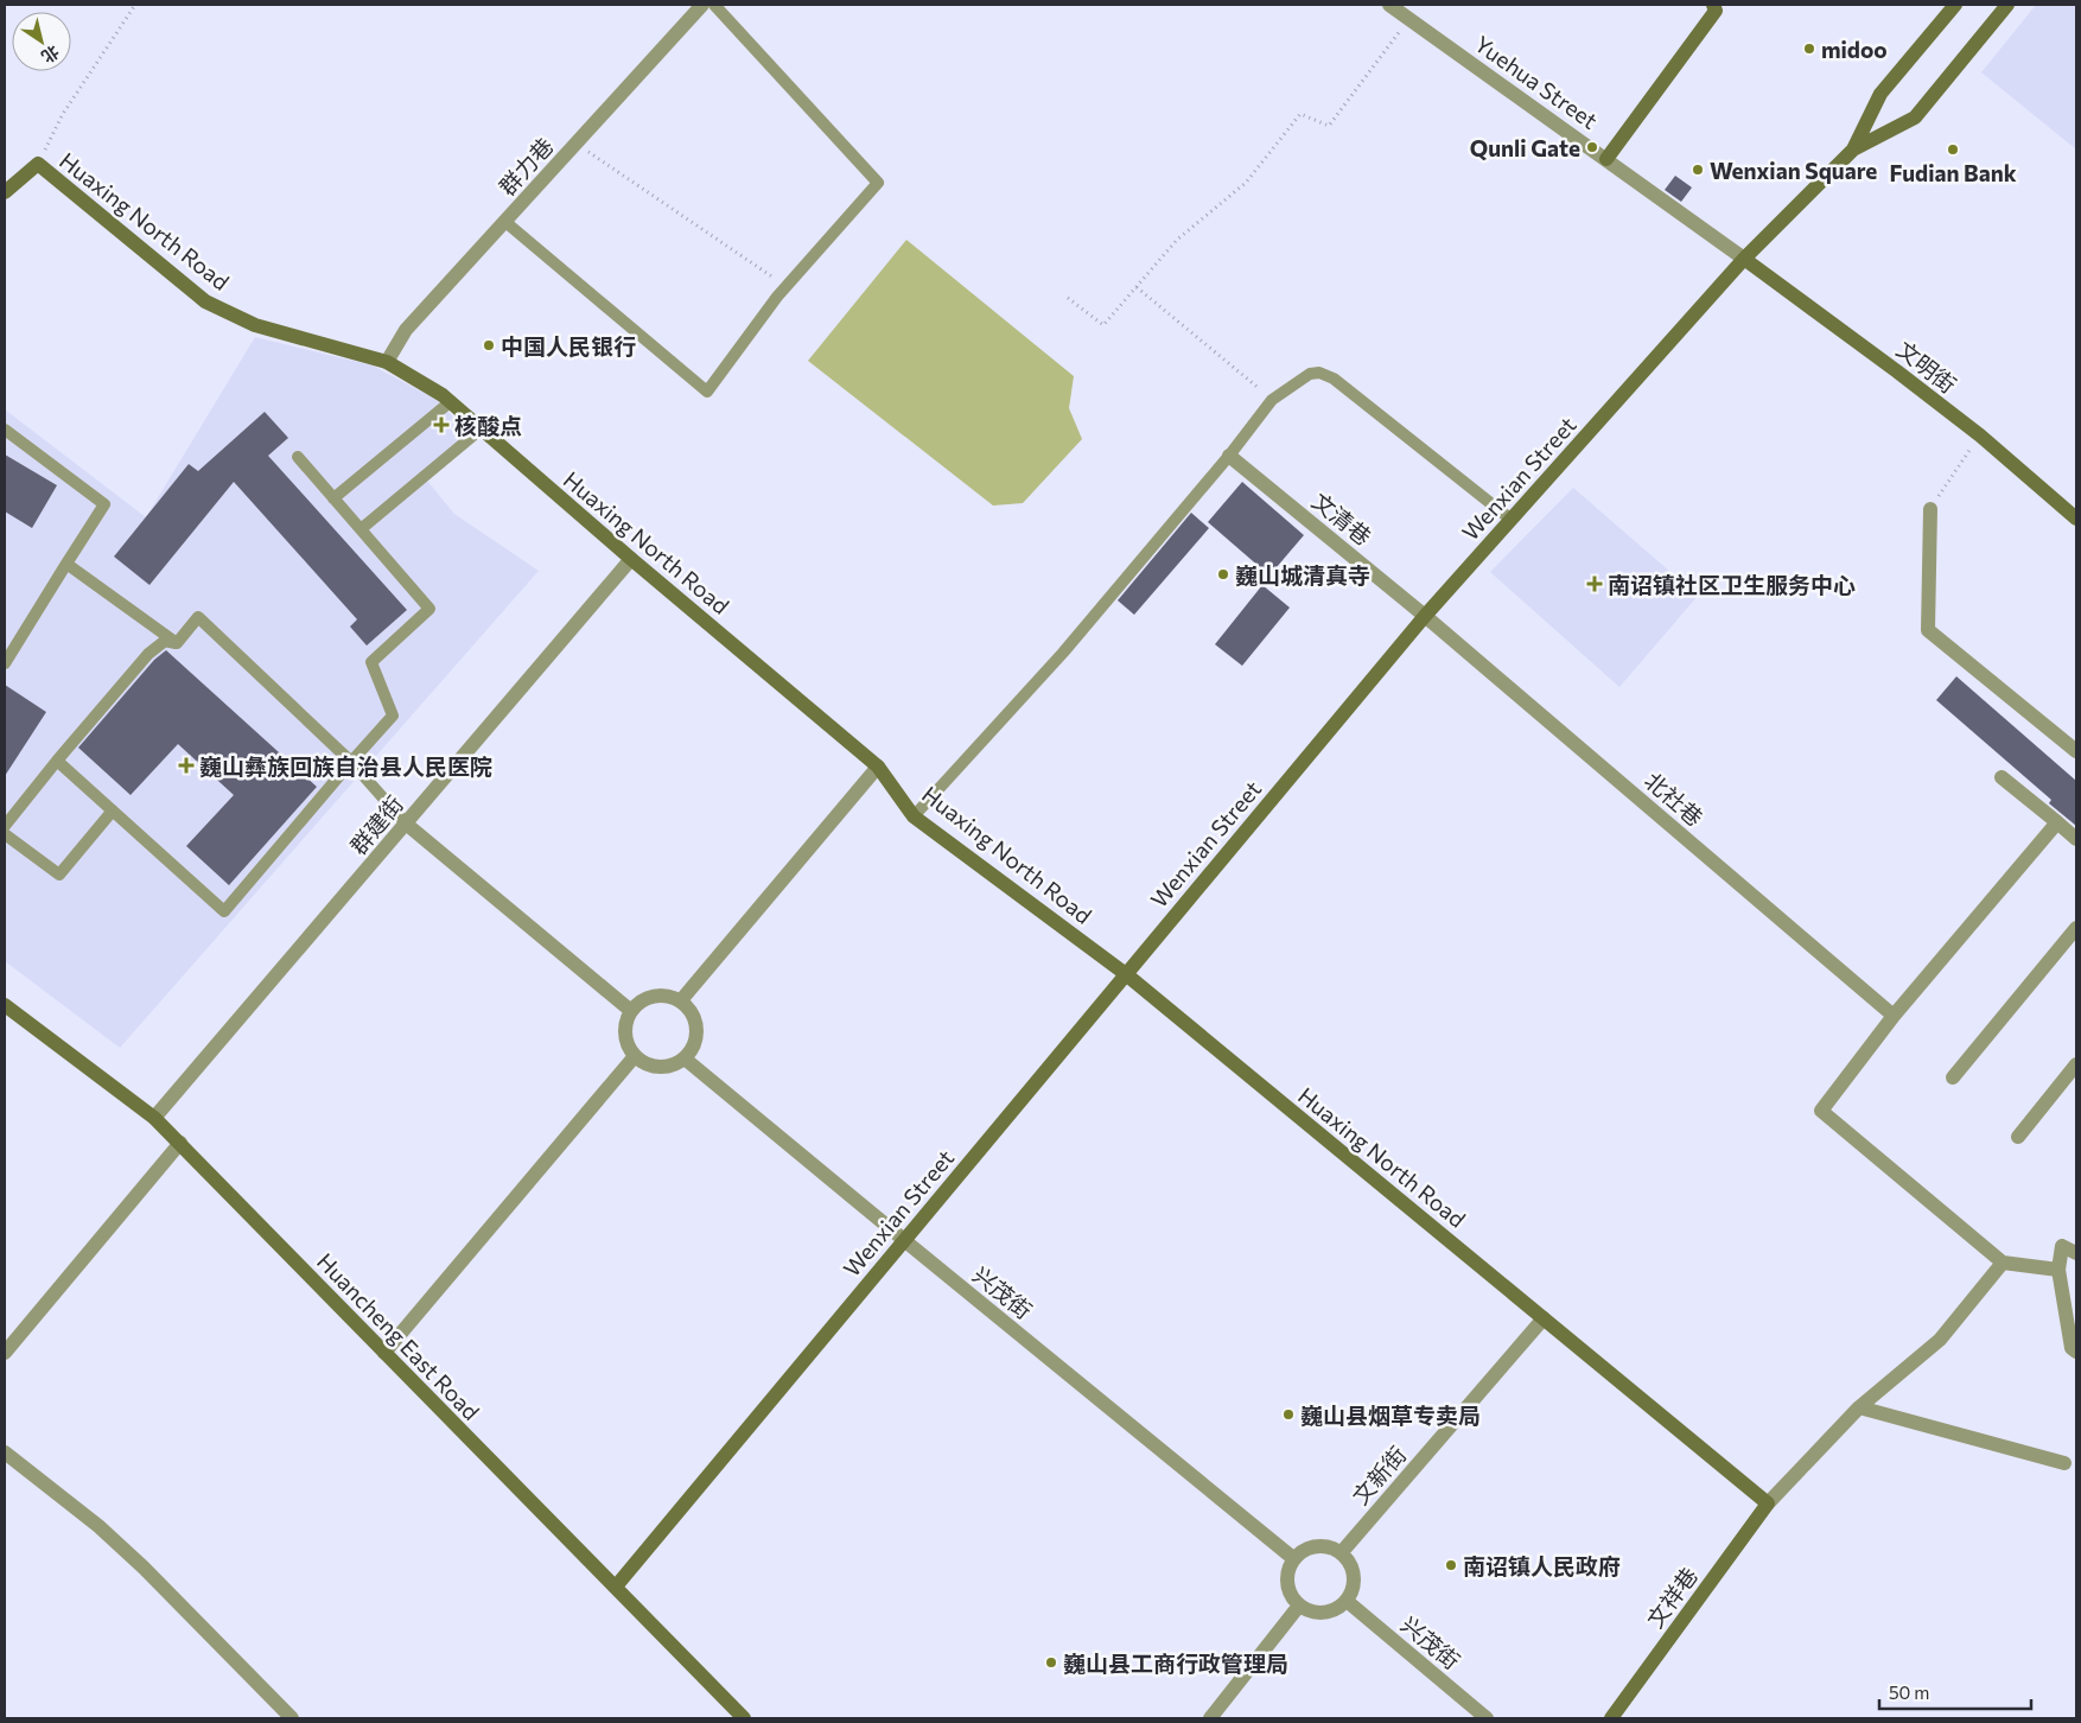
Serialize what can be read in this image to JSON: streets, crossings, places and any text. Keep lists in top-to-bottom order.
{
  "streets": {
    "main road": [
      "Huaxing North Road",
      "文明街",
      "Wenxian Street",
      "Huancheng East Road",
      "文祥巷"
    ],
    "street": [
      "Yuehua Street",
      "群力巷",
      "文清巷",
      "北社巷",
      "群建街",
      "兴茂街",
      "文新街"
    ]
  },
  "crossings": [
    ["Yuehua Street", "文明街"],
    ["Yuehua Street", "Wenxian Street"],
    ["群力巷", "Huaxing North Road"],
    ["Huaxing North Road", "Wenxian Street"],
    ["Huaxing North Road", "群建街"],
    ["Huaxing North Road", "文新街"],
    ["Huaxing North Road", "文祥巷"],
    ["文明街", "Wenxian Street"],
    ["Wenxian Street", "文清巷"],
    ["Wenxian Street", "北社巷"],
    ["Wenxian Street", "兴茂街"],
    ["Wenxian Street", "Huancheng East Road"],
    ["文清巷", "北社巷"],
    ["群建街", "Huancheng East Road"],
    ["兴茂街", "文新街"]
  ],
  "places": {
    "other": [
      "midoo",
      "Qunli Gate",
      "Fudian Bank",
      "Wenxian Square",
      "中国人民银行",
      "巍山城清真寺",
      "巍山县烟草专卖局",
      "南诏镇人民政府",
      "巍山县工商行政管理局"
    ],
    "health": ["核酸点", "南诏镇社区卫生服务中心", "巍山彝族回族自治县人民医院"]
  },
  "scale_bar": "50 m",
  "north": "bottom right"
}
